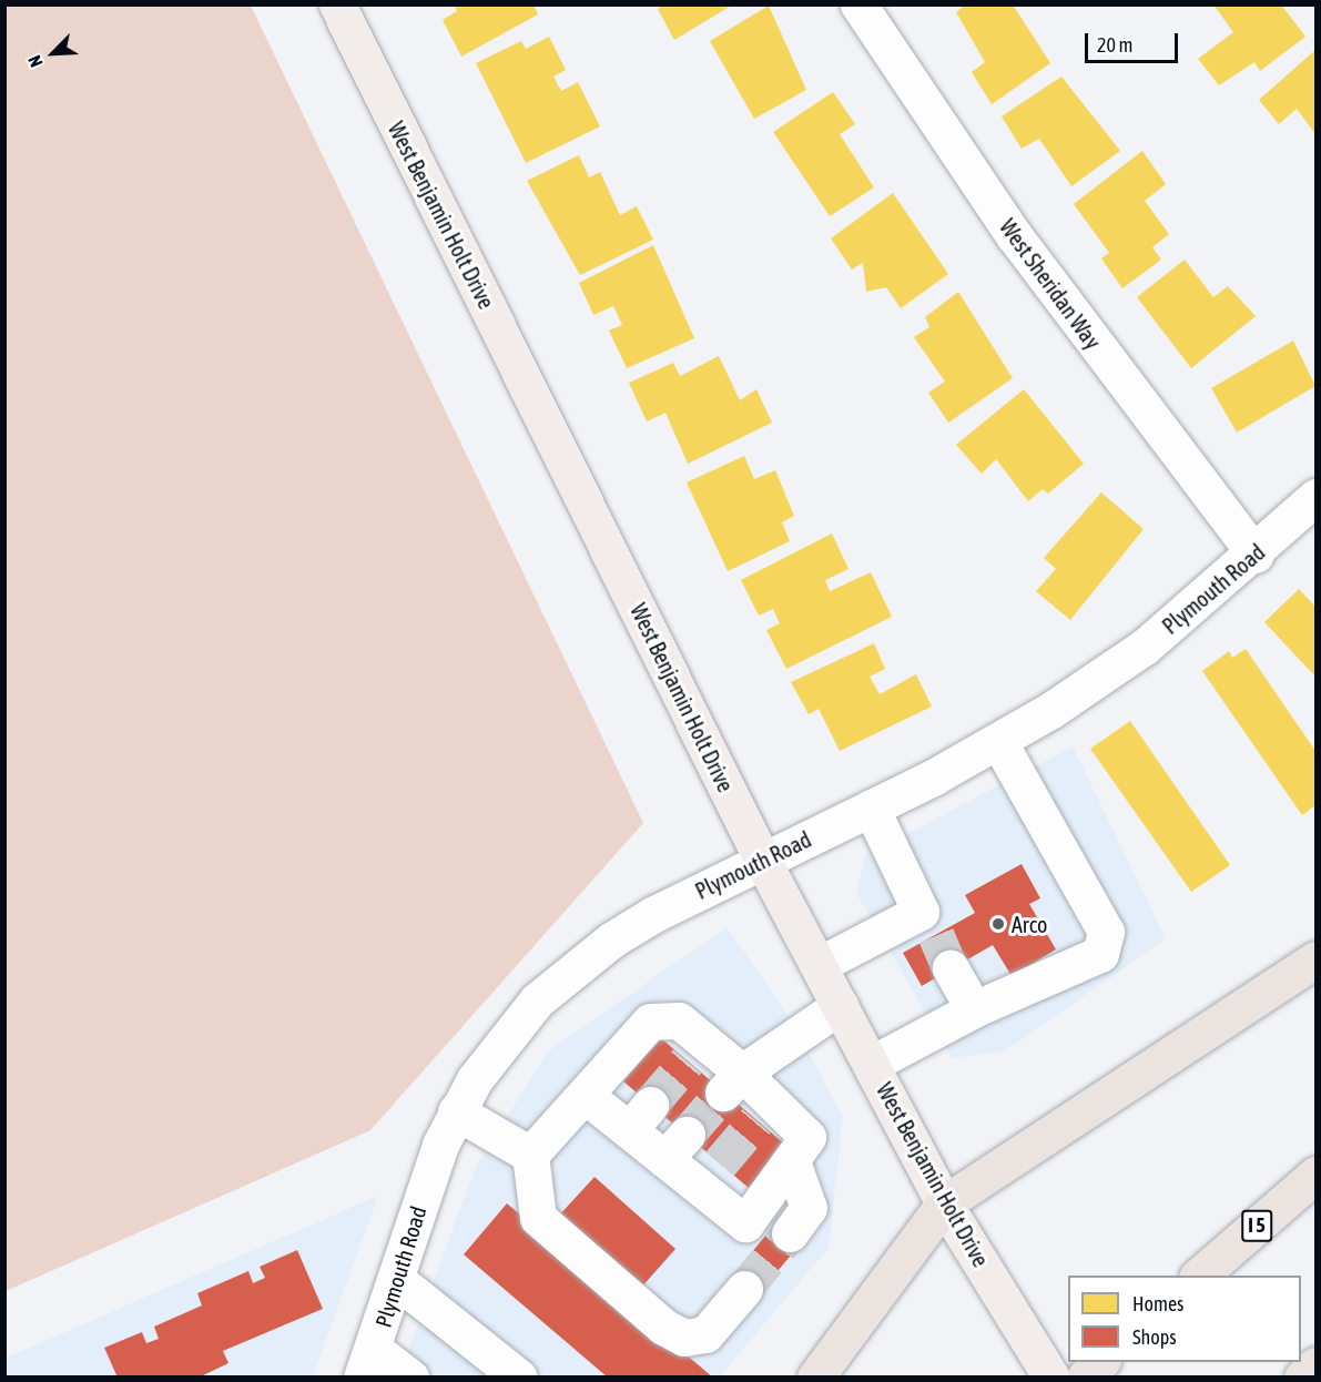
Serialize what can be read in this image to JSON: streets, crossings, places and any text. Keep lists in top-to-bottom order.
{
  "streets": {
    "highway": ["I 5"],
    "main road": ["West Benjamin Holt Drive"],
    "street": ["West Sheridan Way", "Plymouth Road"]
  },
  "crossings": [
    ["West Benjamin Holt Drive", "Plymouth Road"],
    ["West Sheridan Way", "Plymouth Road"]
  ],
  "places": ["Arco"],
  "legend": ["Homes", "Shops"],
  "scale_bar": "20 m",
  "north": "bottom left"
}
